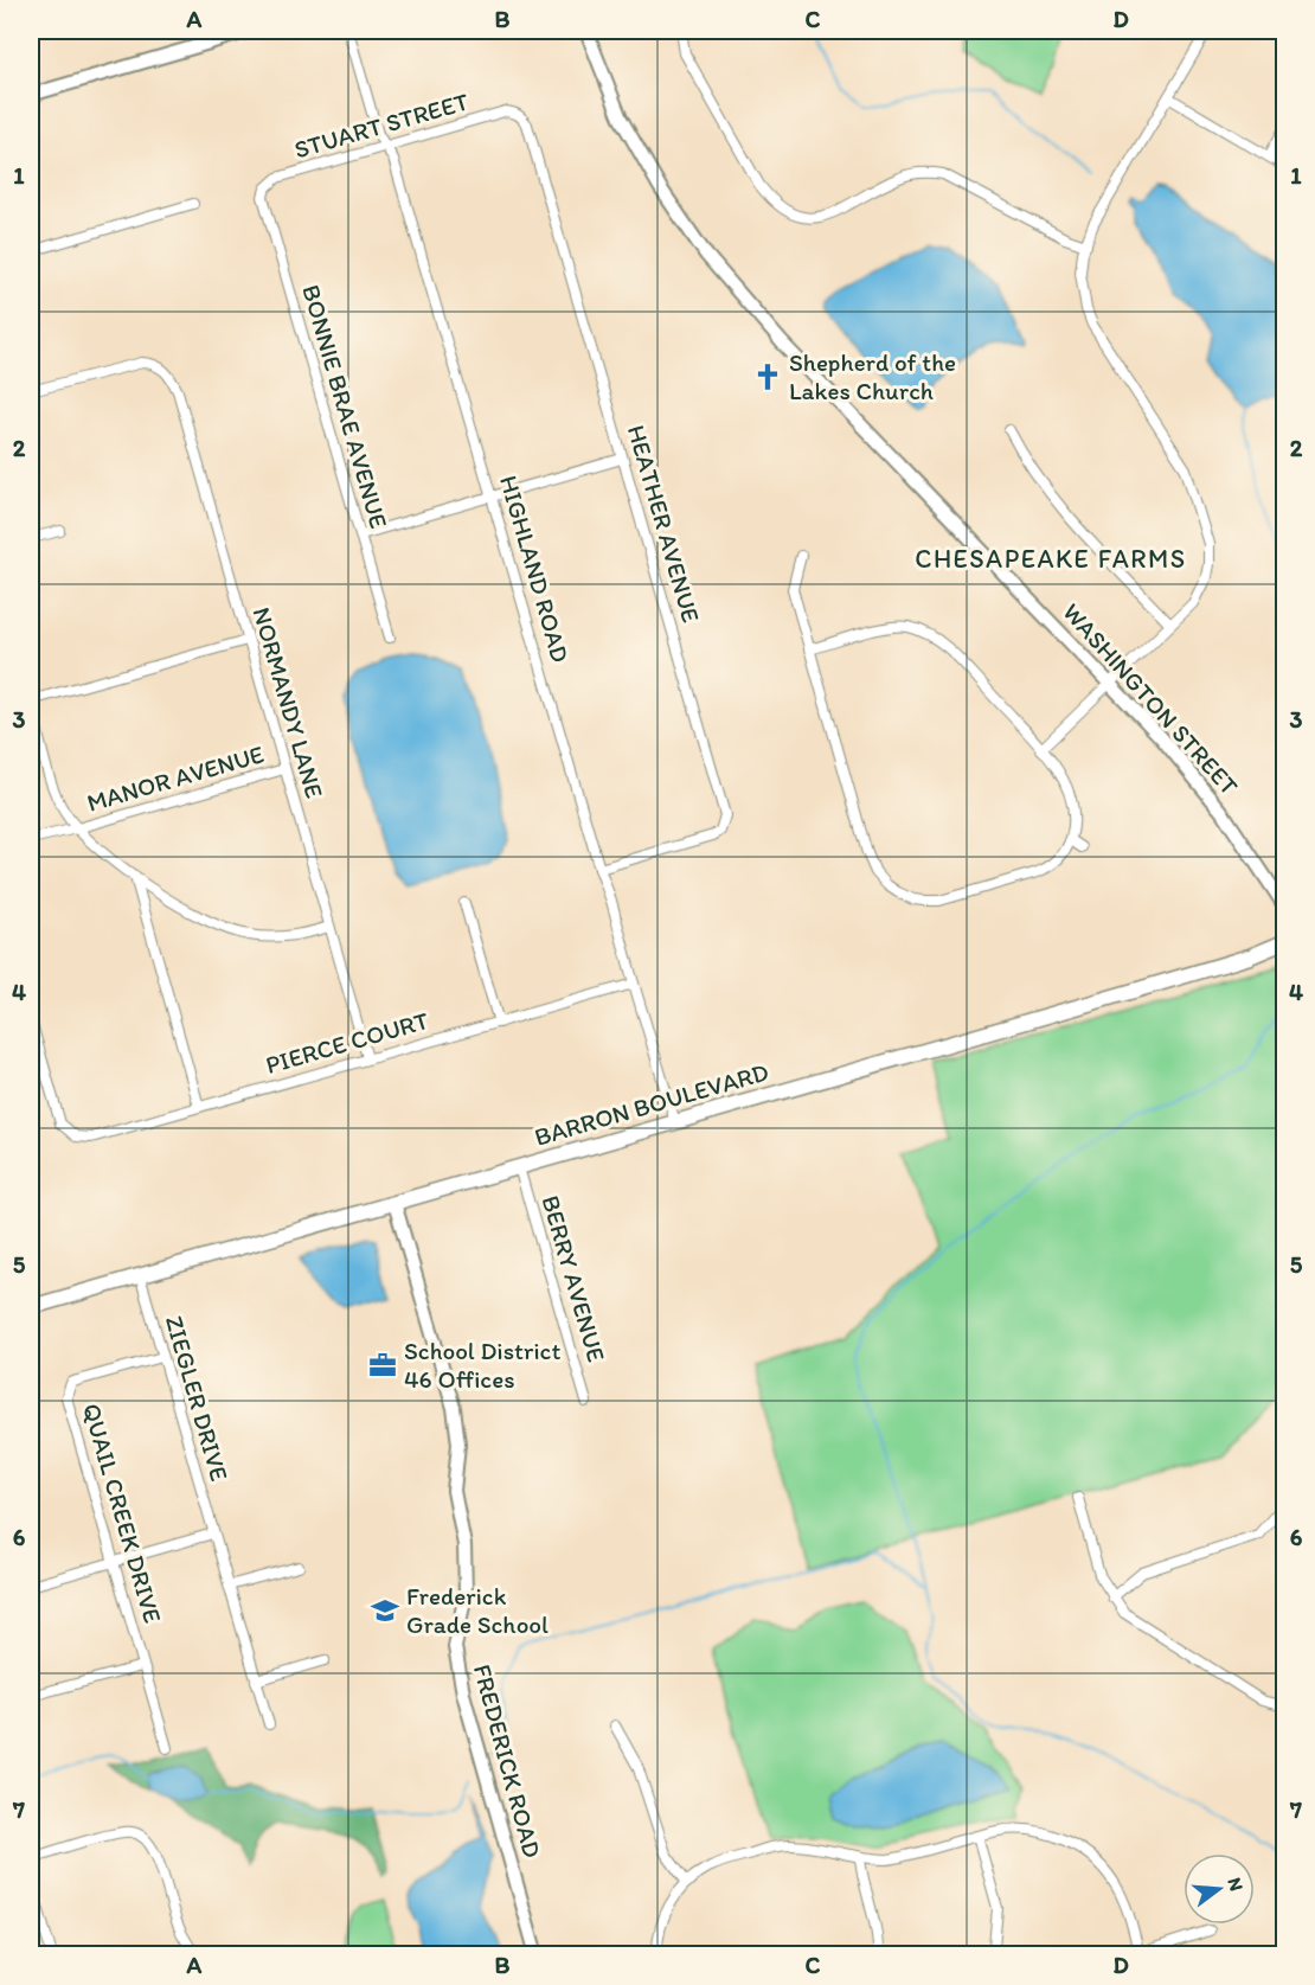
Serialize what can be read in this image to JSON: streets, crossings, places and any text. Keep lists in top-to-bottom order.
{
  "streets": {
    "main road": ["WASHINGTON STREET", "BARRON BOULEVARD", "FREDERICK ROAD"],
    "street": [
      "STUART STREET",
      "BONNIE BRAE AVENUE",
      "HEATHER AVENUE",
      "HIGHLAND ROAD",
      "NORMANDY LANE",
      "MANOR AVENUE",
      "PIERCE COURT",
      "BERRY AVENUE",
      "ZIEGLER DRIVE",
      "QUAIL CREEK DRIVE"
    ]
  },
  "crossings": [
    ["STUART STREET", "BONNIE BRAE AVENUE"],
    ["STUART STREET", "HEATHER AVENUE"],
    ["STUART STREET", "HIGHLAND ROAD"],
    ["HEATHER AVENUE", "HIGHLAND ROAD"],
    ["HIGHLAND ROAD", "PIERCE COURT"],
    ["HIGHLAND ROAD", "BARRON BOULEVARD"],
    ["NORMANDY LANE", "MANOR AVENUE"],
    ["NORMANDY LANE", "PIERCE COURT"],
    ["BARRON BOULEVARD", "BERRY AVENUE"],
    ["BARRON BOULEVARD", "ZIEGLER DRIVE"],
    ["BARRON BOULEVARD", "FREDERICK ROAD"],
    ["ZIEGLER DRIVE", "QUAIL CREEK DRIVE"]
  ],
  "districts": ["CHESAPEAKE FARMS"],
  "places": {
    "church": ["Shepherd of the Lakes Church"],
    "office": ["School District 46 Offices"],
    "school or university": ["Frederick Grade School"]
  },
  "north": "right",
  "grid": {
    "columns": [
      "A",
      "B",
      "C",
      "D"
    ],
    "rows": [
      "1",
      "2",
      "3",
      "4",
      "5",
      "6",
      "7"
    ]
  }
}
